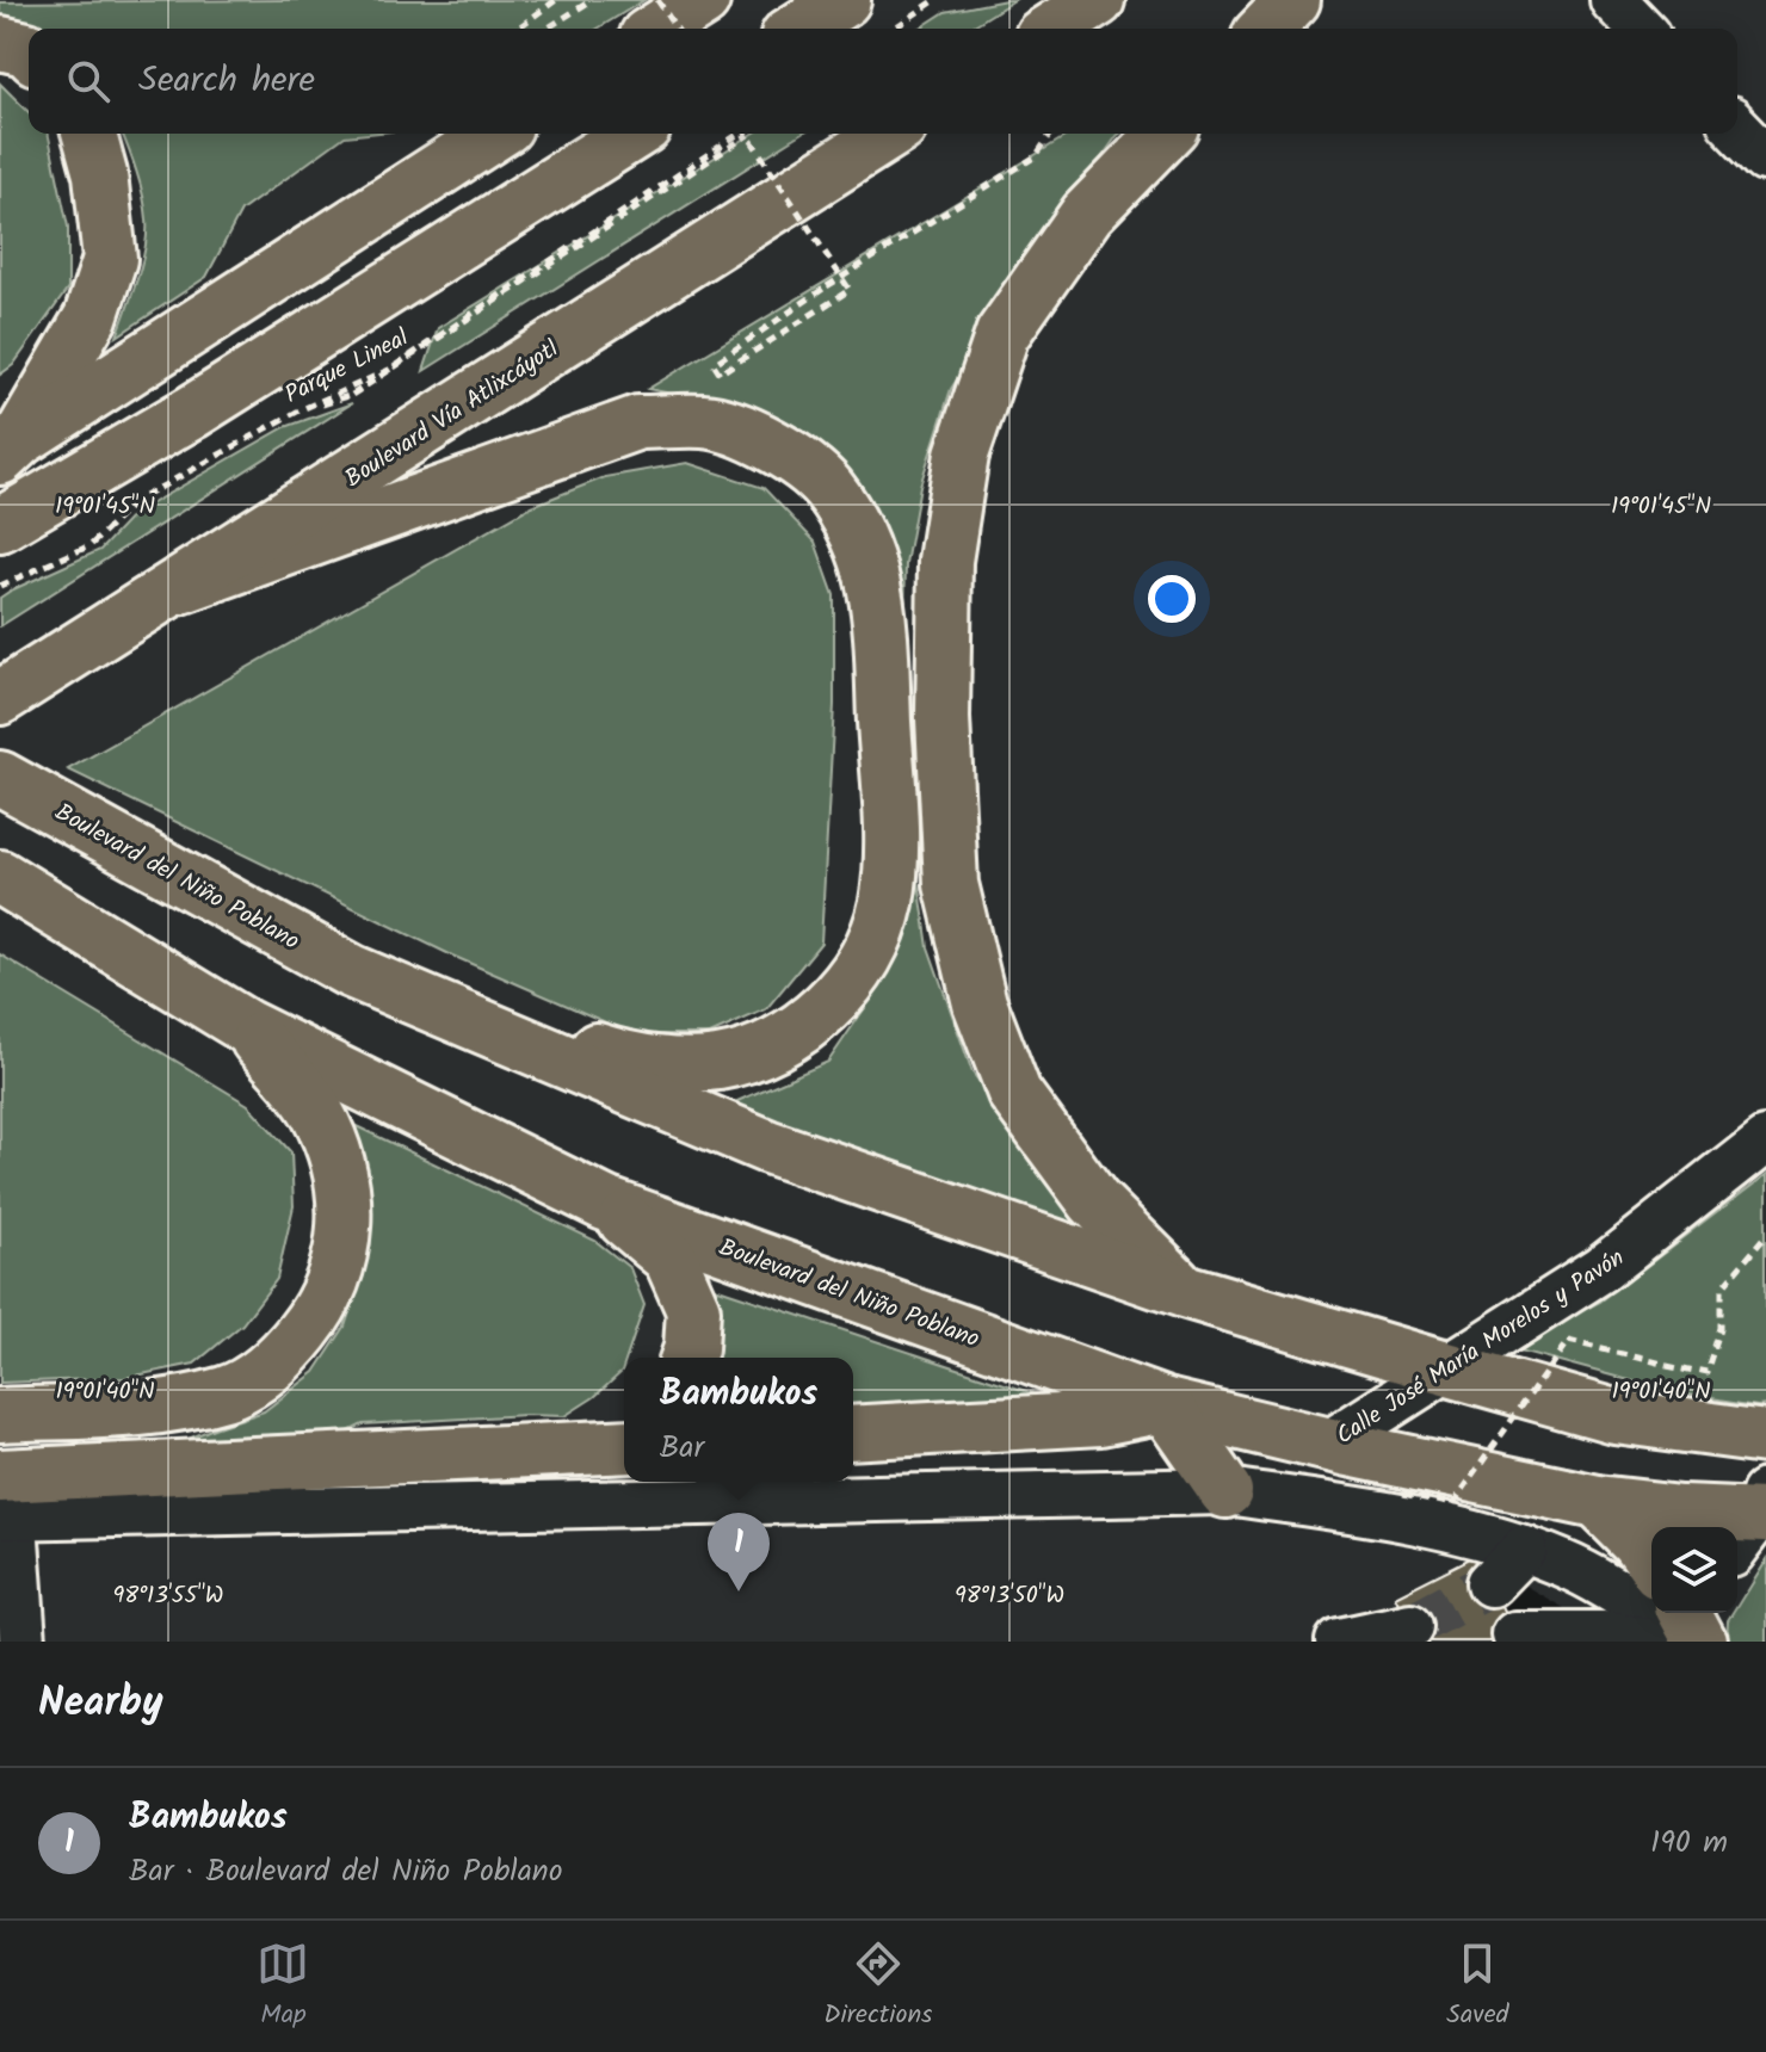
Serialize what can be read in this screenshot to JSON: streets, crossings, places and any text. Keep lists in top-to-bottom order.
{
  "streets": {
    "main road": ["Boulevard Vía Atlixcáyotl", "Boulevard del Niño Poblano"],
    "street": ["Calle José María Morelos y Pavón"],
    "path": ["Parque Lineal"]
  },
  "crossings": [
    ["Boulevard del Niño Poblano", "Calle José María Morelos y Pavón"]
  ],
  "page": {
    "search": "Search here",
    "popup": ["Bambukos", "Bar"],
    "pins": "1",
    "heading": "Nearby",
    "list": [
      {
        "mark": "1",
        "name": "Bambukos",
        "note": "Bar · Boulevard del Niño Poblano",
        "value": "190 m"
      }
    ],
    "nav": ["Map", "Directions", "Saved"]
  },
  "coordinates": [
    "19°01'45\"N",
    "19°01'40\"N",
    "98°13'55\"W",
    "98°13'50\"W"
  ]
}
